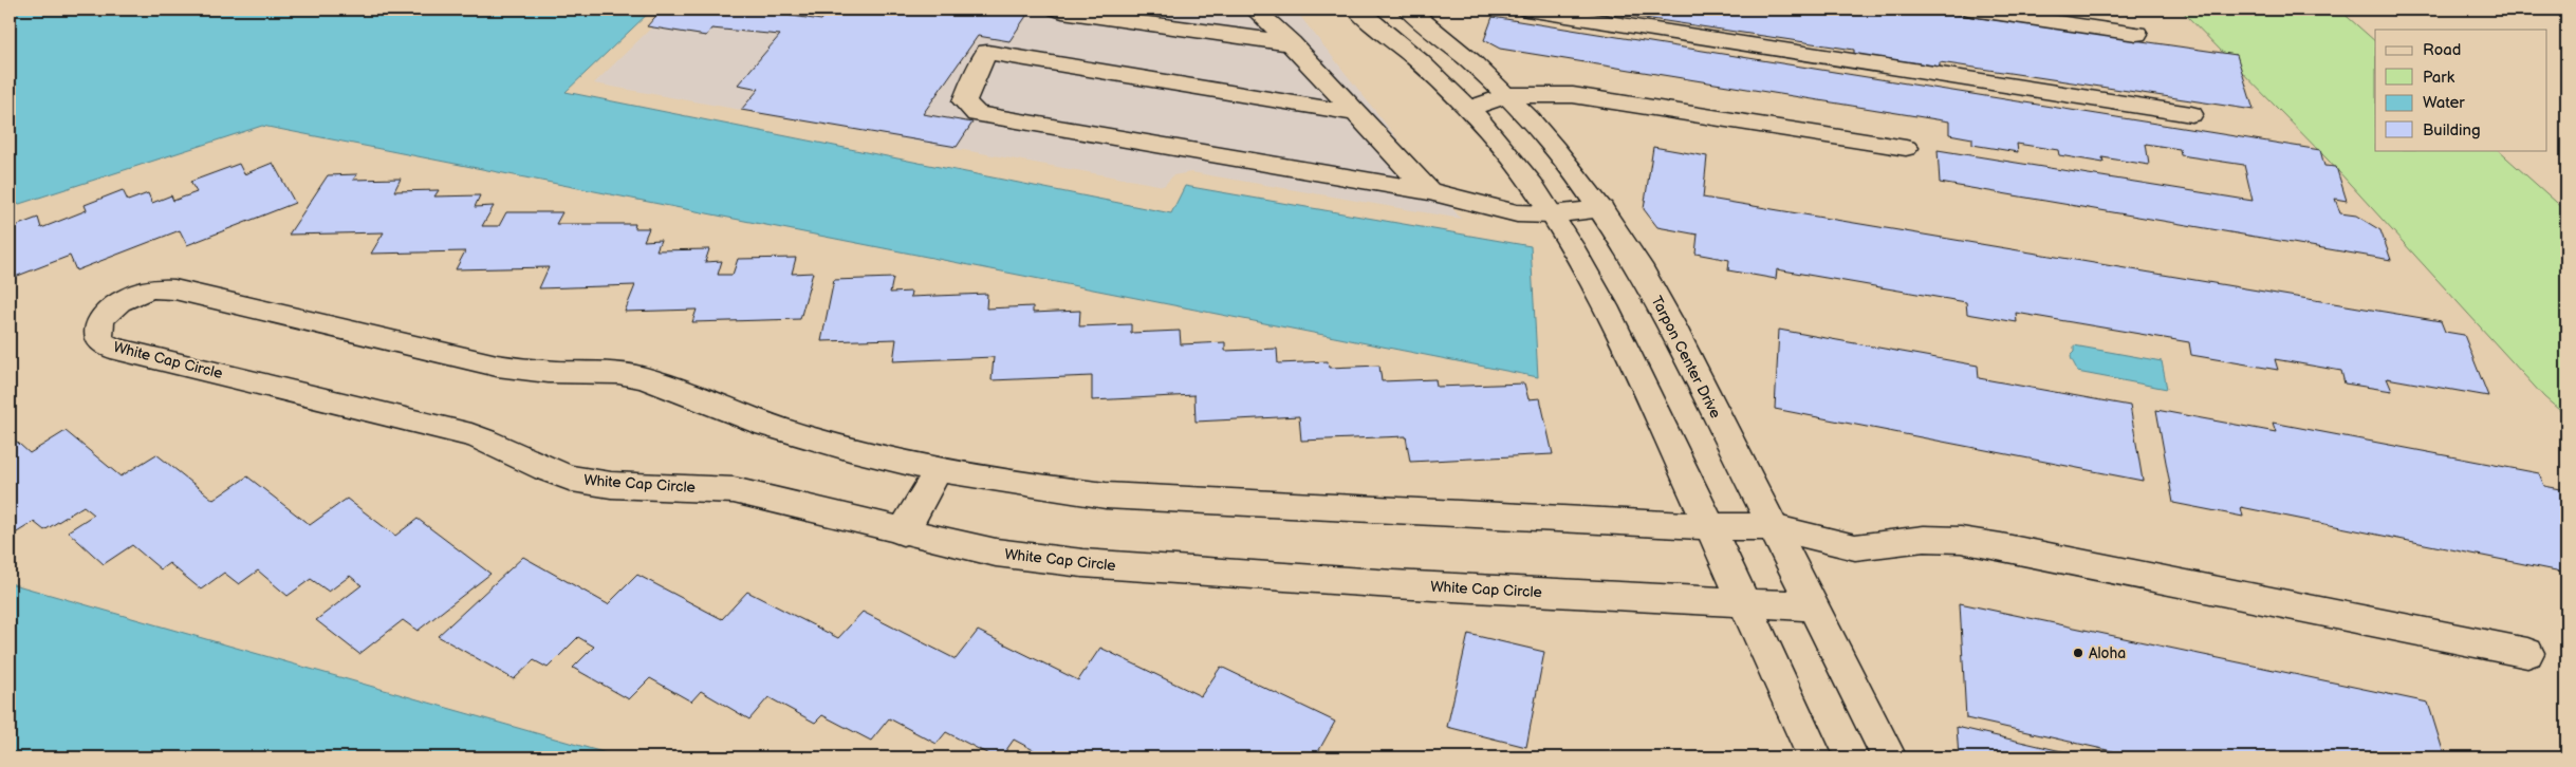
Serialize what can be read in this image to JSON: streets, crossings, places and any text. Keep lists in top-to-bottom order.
{
  "streets": {
    "street": ["Tarpon Center Drive", "White Cap Circle"]
  },
  "crossings": [
    ["Tarpon Center Drive", "White Cap Circle"]
  ],
  "places": ["Aloha"],
  "legend": [
    "Road",
    "Park",
    "Water",
    "Building"
  ]
}
